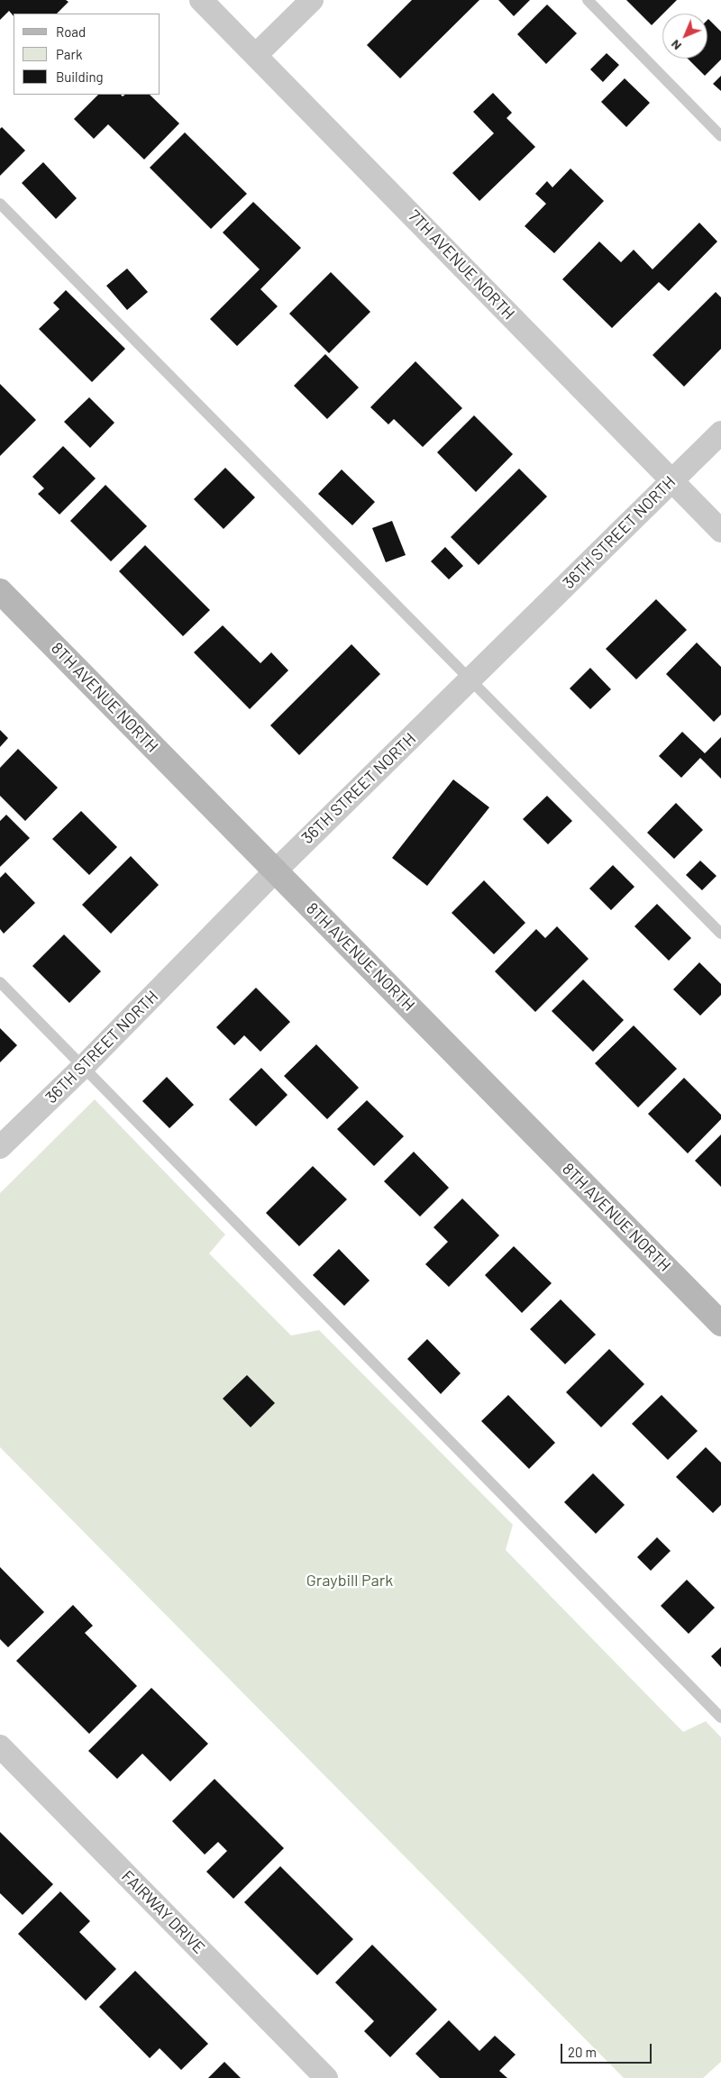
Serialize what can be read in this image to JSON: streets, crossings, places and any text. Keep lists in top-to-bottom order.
{
  "streets": {
    "street": [
      "7TH AVENUE NORTH",
      "36TH STREET NORTH",
      "8TH AVENUE NORTH",
      "FAIRWAY DRIVE"
    ]
  },
  "crossings": [
    ["7TH AVENUE NORTH", "36TH STREET NORTH"],
    ["36TH STREET NORTH", "8TH AVENUE NORTH"]
  ],
  "parks": ["Graybill Park"],
  "legend": ["Road", "Park", "Building"],
  "scale_bar": "20 m",
  "north": "bottom left"
}
